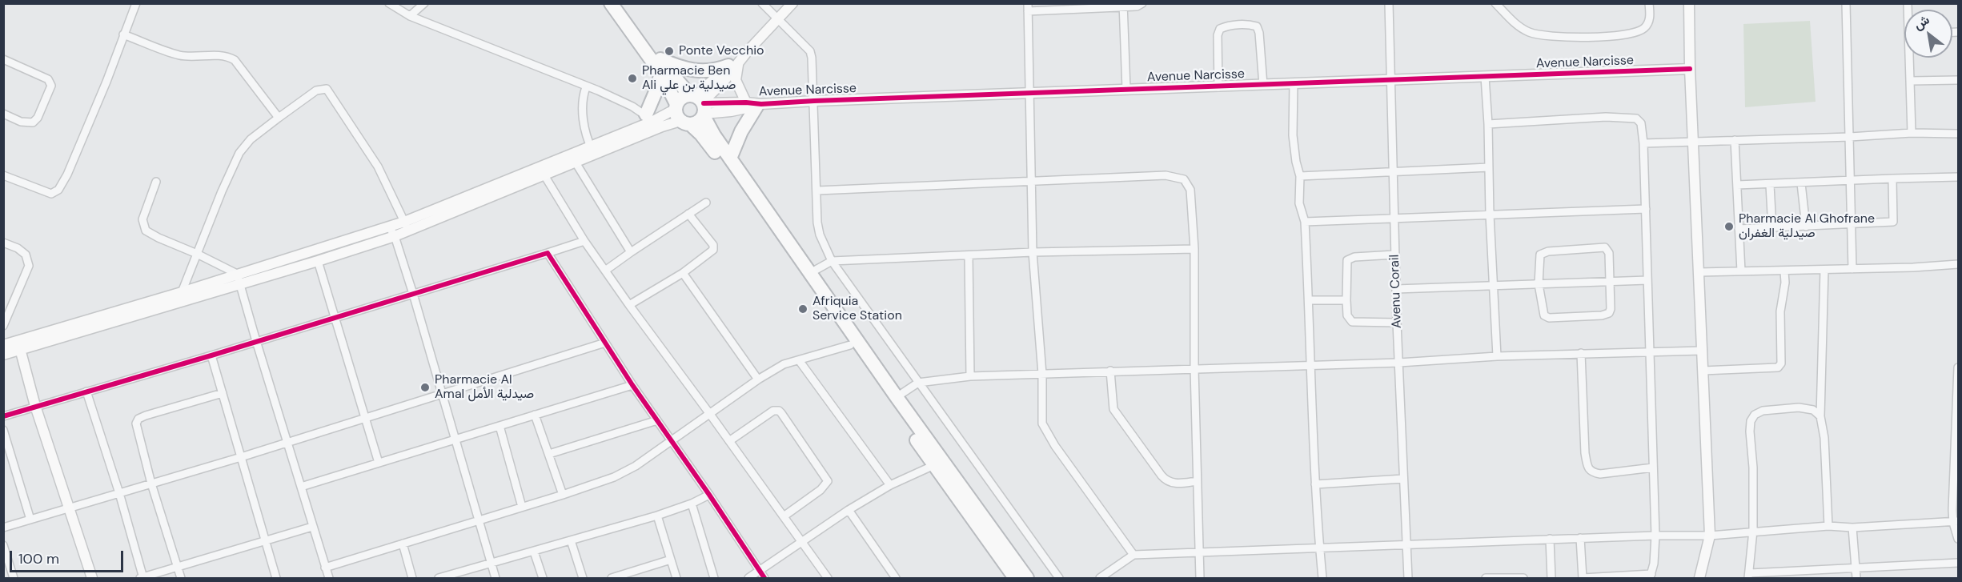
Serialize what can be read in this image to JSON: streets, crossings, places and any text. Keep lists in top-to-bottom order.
{
  "streets": {
    "street": ["Avenue Narcisse", "Avenu Corail"]
  },
  "crossings": [
    ["Avenue Narcisse", "Avenu Corail"]
  ],
  "places": [
    "Ponte Vecchio",
    "Pharmacie Ben Ali صيدلية بن علي",
    "Pharmacie Al Ghofrane صيدلية الغفران",
    "Afriquia Service Station",
    "Pharmacie Al Amal صيدلية الأمل"
  ],
  "scale_bar": "100 m",
  "north": "top left"
}
